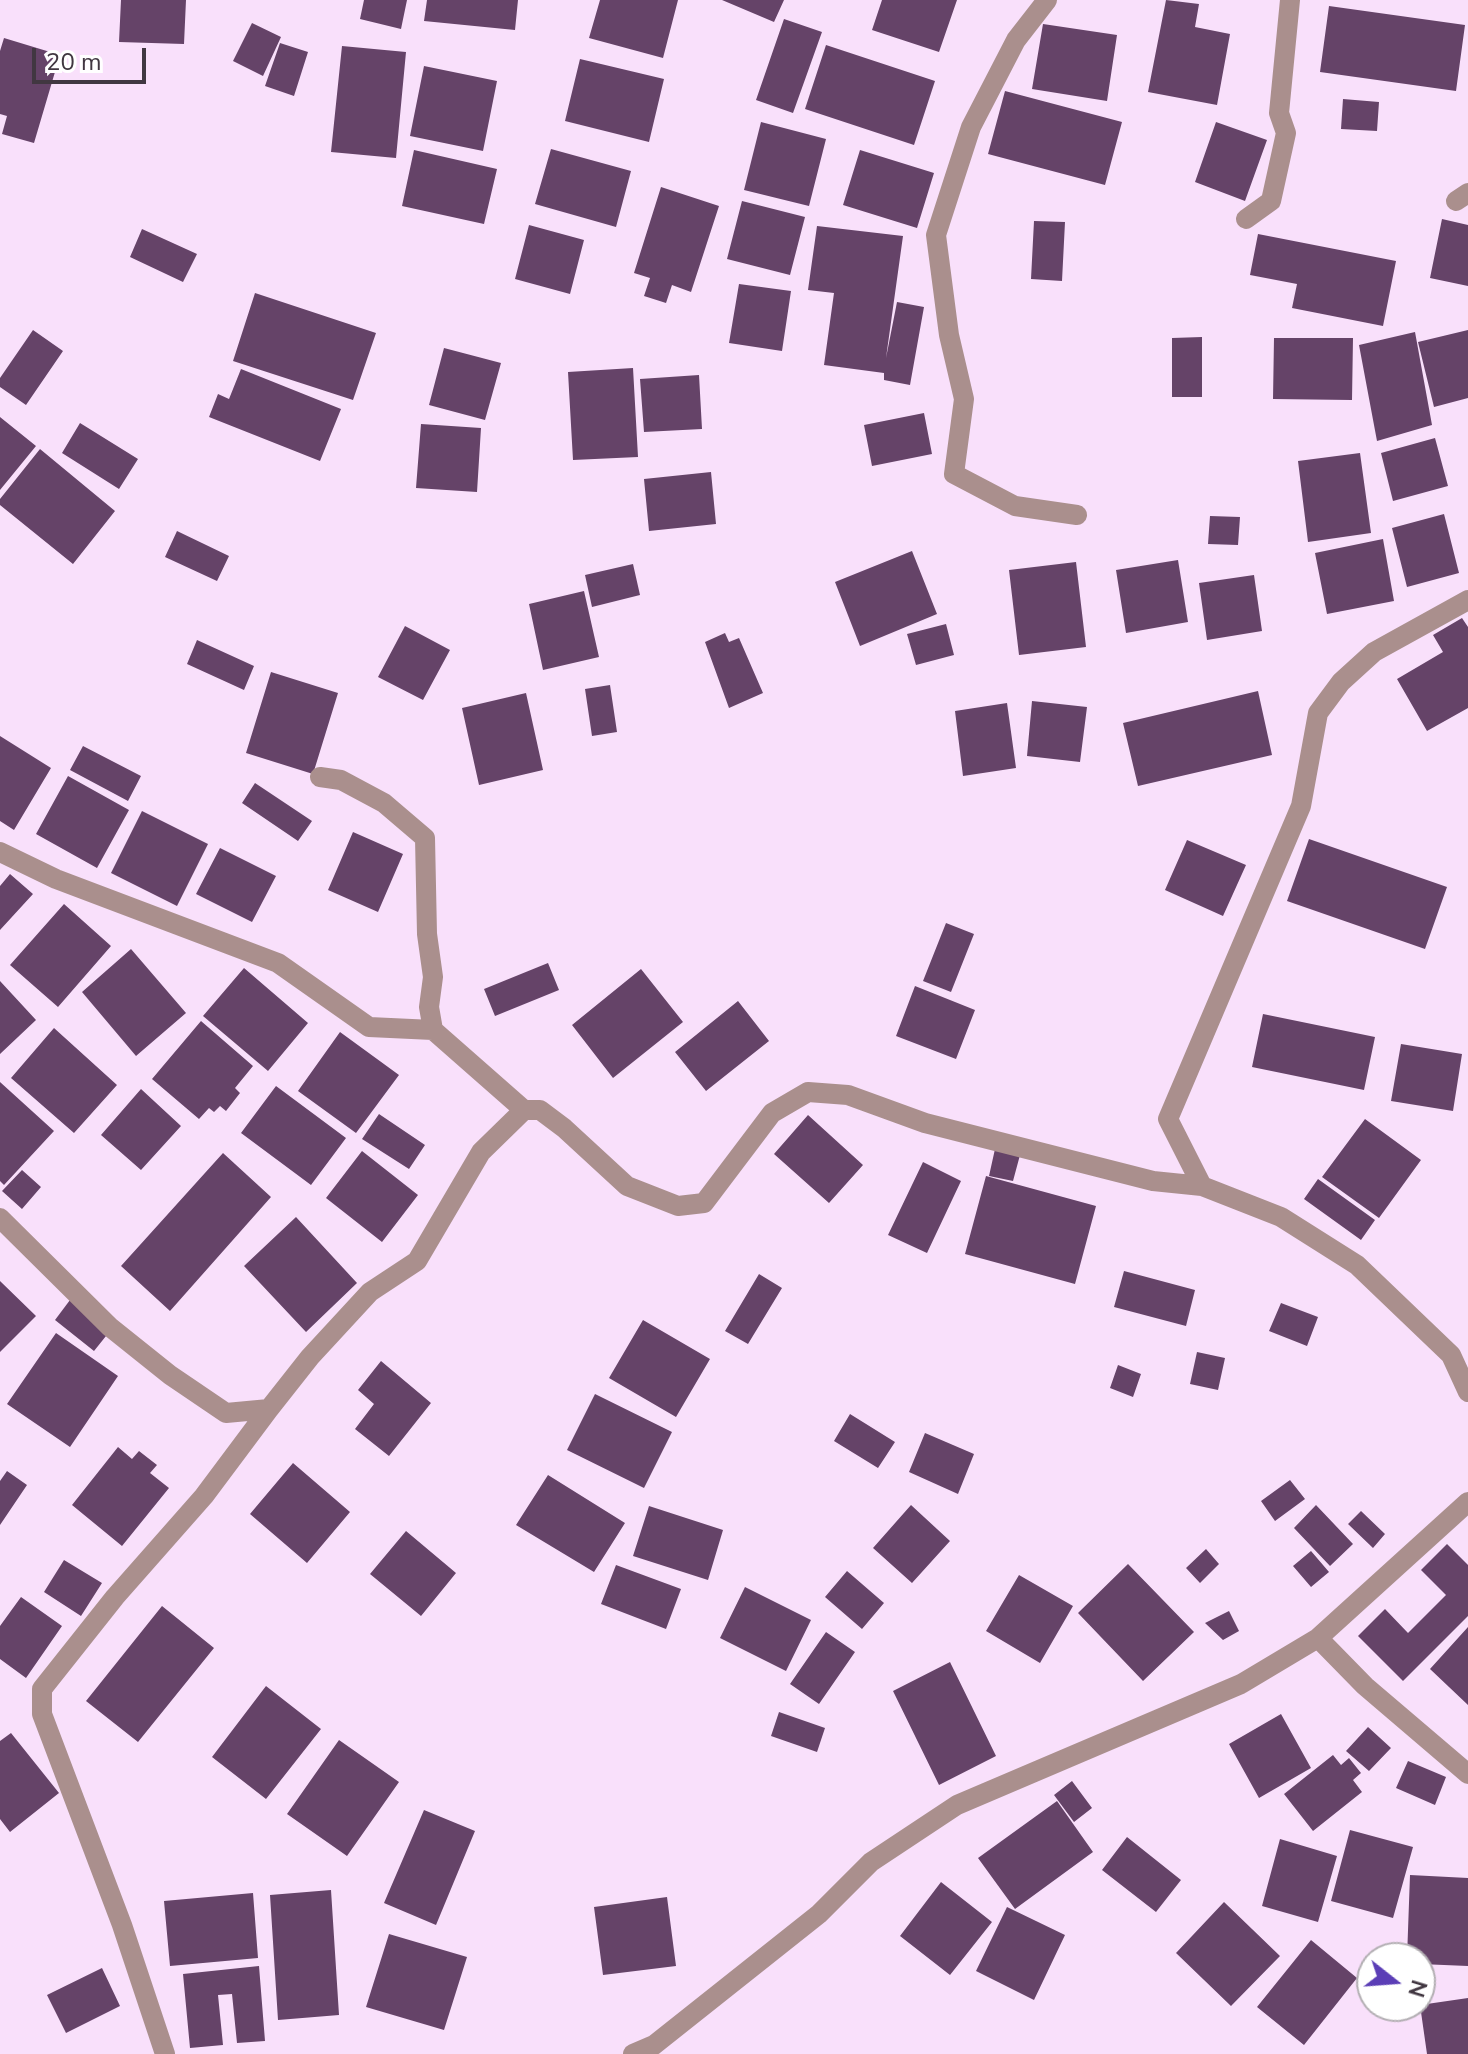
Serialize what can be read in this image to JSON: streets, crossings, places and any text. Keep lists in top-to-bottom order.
{
  "scale_bar": "20 m",
  "north": "right"
}
